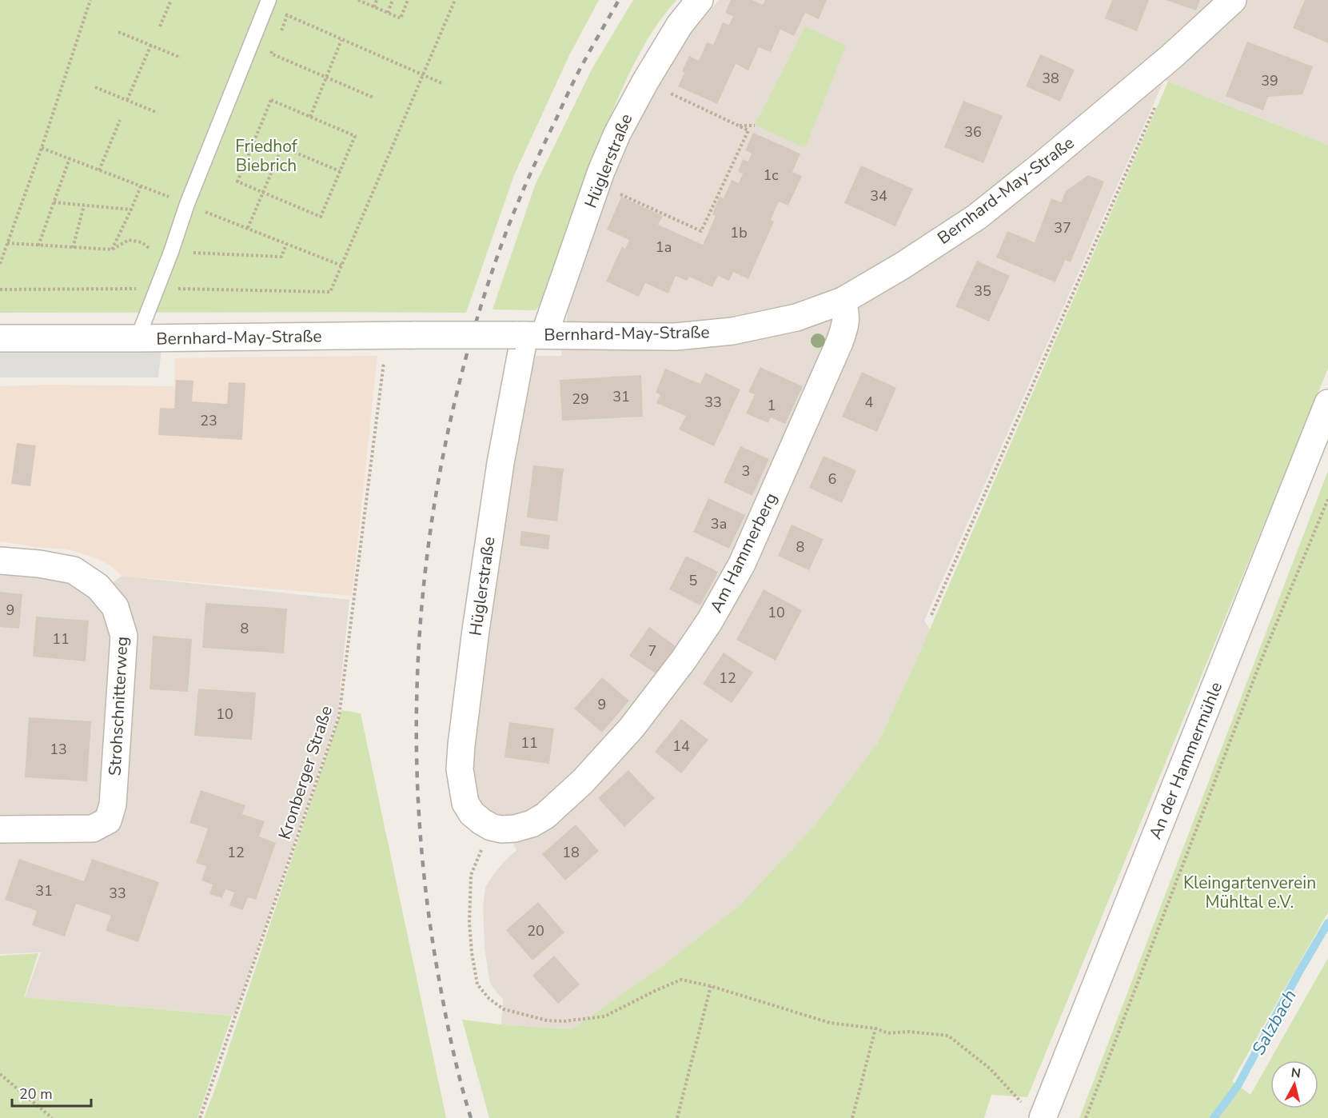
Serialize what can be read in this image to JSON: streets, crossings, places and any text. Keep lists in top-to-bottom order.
{
  "streets": {
    "street": [
      "Hüglerstraße",
      "Bernhard-May-Straße",
      "Am Hammerberg",
      "Strohschnitterweg",
      "An der Hammermühle"
    ],
    "path": ["Kronberger Straße"]
  },
  "crossings": [
    ["Hüglerstraße", "Bernhard-May-Straße"],
    ["Hüglerstraße", "Am Hammerberg"],
    ["Bernhard-May-Straße", "Am Hammerberg"],
    ["Bernhard-May-Straße", "Kronberger Straße"]
  ],
  "water": ["Salzbach"],
  "parks": ["Friedhof Biebrich", "Kleingartenverein Mühltal e.V."],
  "house_numbers": [
    "38",
    "39",
    "36",
    "1c",
    "34",
    "37",
    "1b",
    "1a",
    "35",
    "31",
    "29",
    "33",
    "4",
    "1",
    "23",
    "3",
    "6",
    "3a",
    "8",
    "5",
    "9",
    "10",
    "8",
    "11",
    "7",
    "12",
    "9",
    "10",
    "11",
    "14",
    "13",
    "12",
    "18",
    "31",
    "33",
    "20"
  ],
  "scale_bar": "20 m",
  "north": "top"
}
